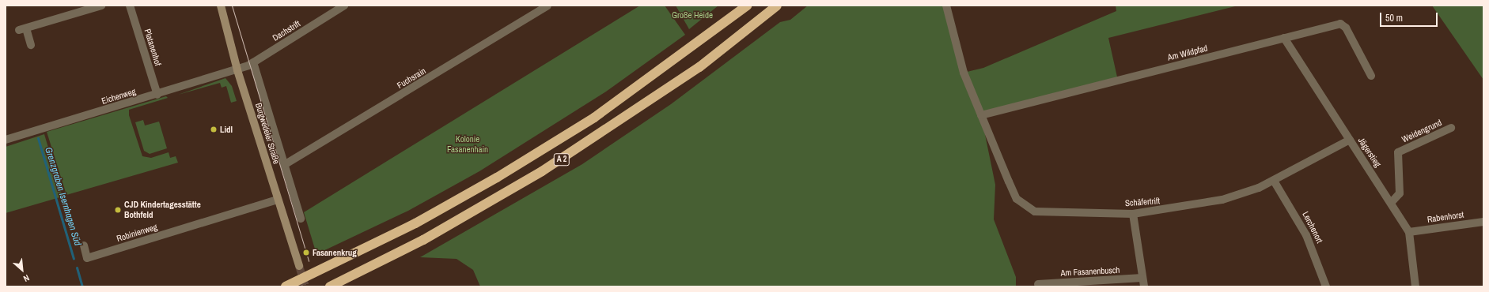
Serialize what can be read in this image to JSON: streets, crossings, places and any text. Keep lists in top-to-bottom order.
{
  "streets": {
    "highway": ["A 2"],
    "main road": ["Burgwedeler Straße"],
    "street": [
      "Dachstrift",
      "Platanenhof",
      "Am Wildpfad",
      "Fuchsrain",
      "Eichenweg",
      "Weidengrund",
      "Jägerstieg",
      "Schäfertrift",
      "Rabenhorst",
      "Lerchenort",
      "Robinienweg",
      "Am Fasanenbusch"
    ]
  },
  "crossings": [
    ["Dachstrift", "Eichenweg"],
    ["Dachstrift", "Burgwedeler Straße"],
    ["Platanenhof", "Eichenweg"],
    ["Am Wildpfad", "Jägerstieg"],
    ["Am Wildpfad", "Schäfertrift"],
    ["Fuchsrain", "Burgwedeler Straße"],
    ["Eichenweg", "Burgwedeler Straße"],
    ["Weidengrund", "Jägerstieg"],
    ["Burgwedeler Straße", "Robinienweg"],
    ["Jägerstieg", "Schäfertrift"],
    ["Jägerstieg", "Rabenhorst"],
    ["Schäfertrift", "Lerchenort"]
  ],
  "water": ["Grenzgraben Isernhagen Süd"],
  "parks": ["Große Heide", "Kolonie Fasanenhain"],
  "places": ["Lidl", "CJD Kindertagesstätte Bothfeld", "Fasanenkrug"],
  "scale_bar": "50 m",
  "north": "bottom right"
}
